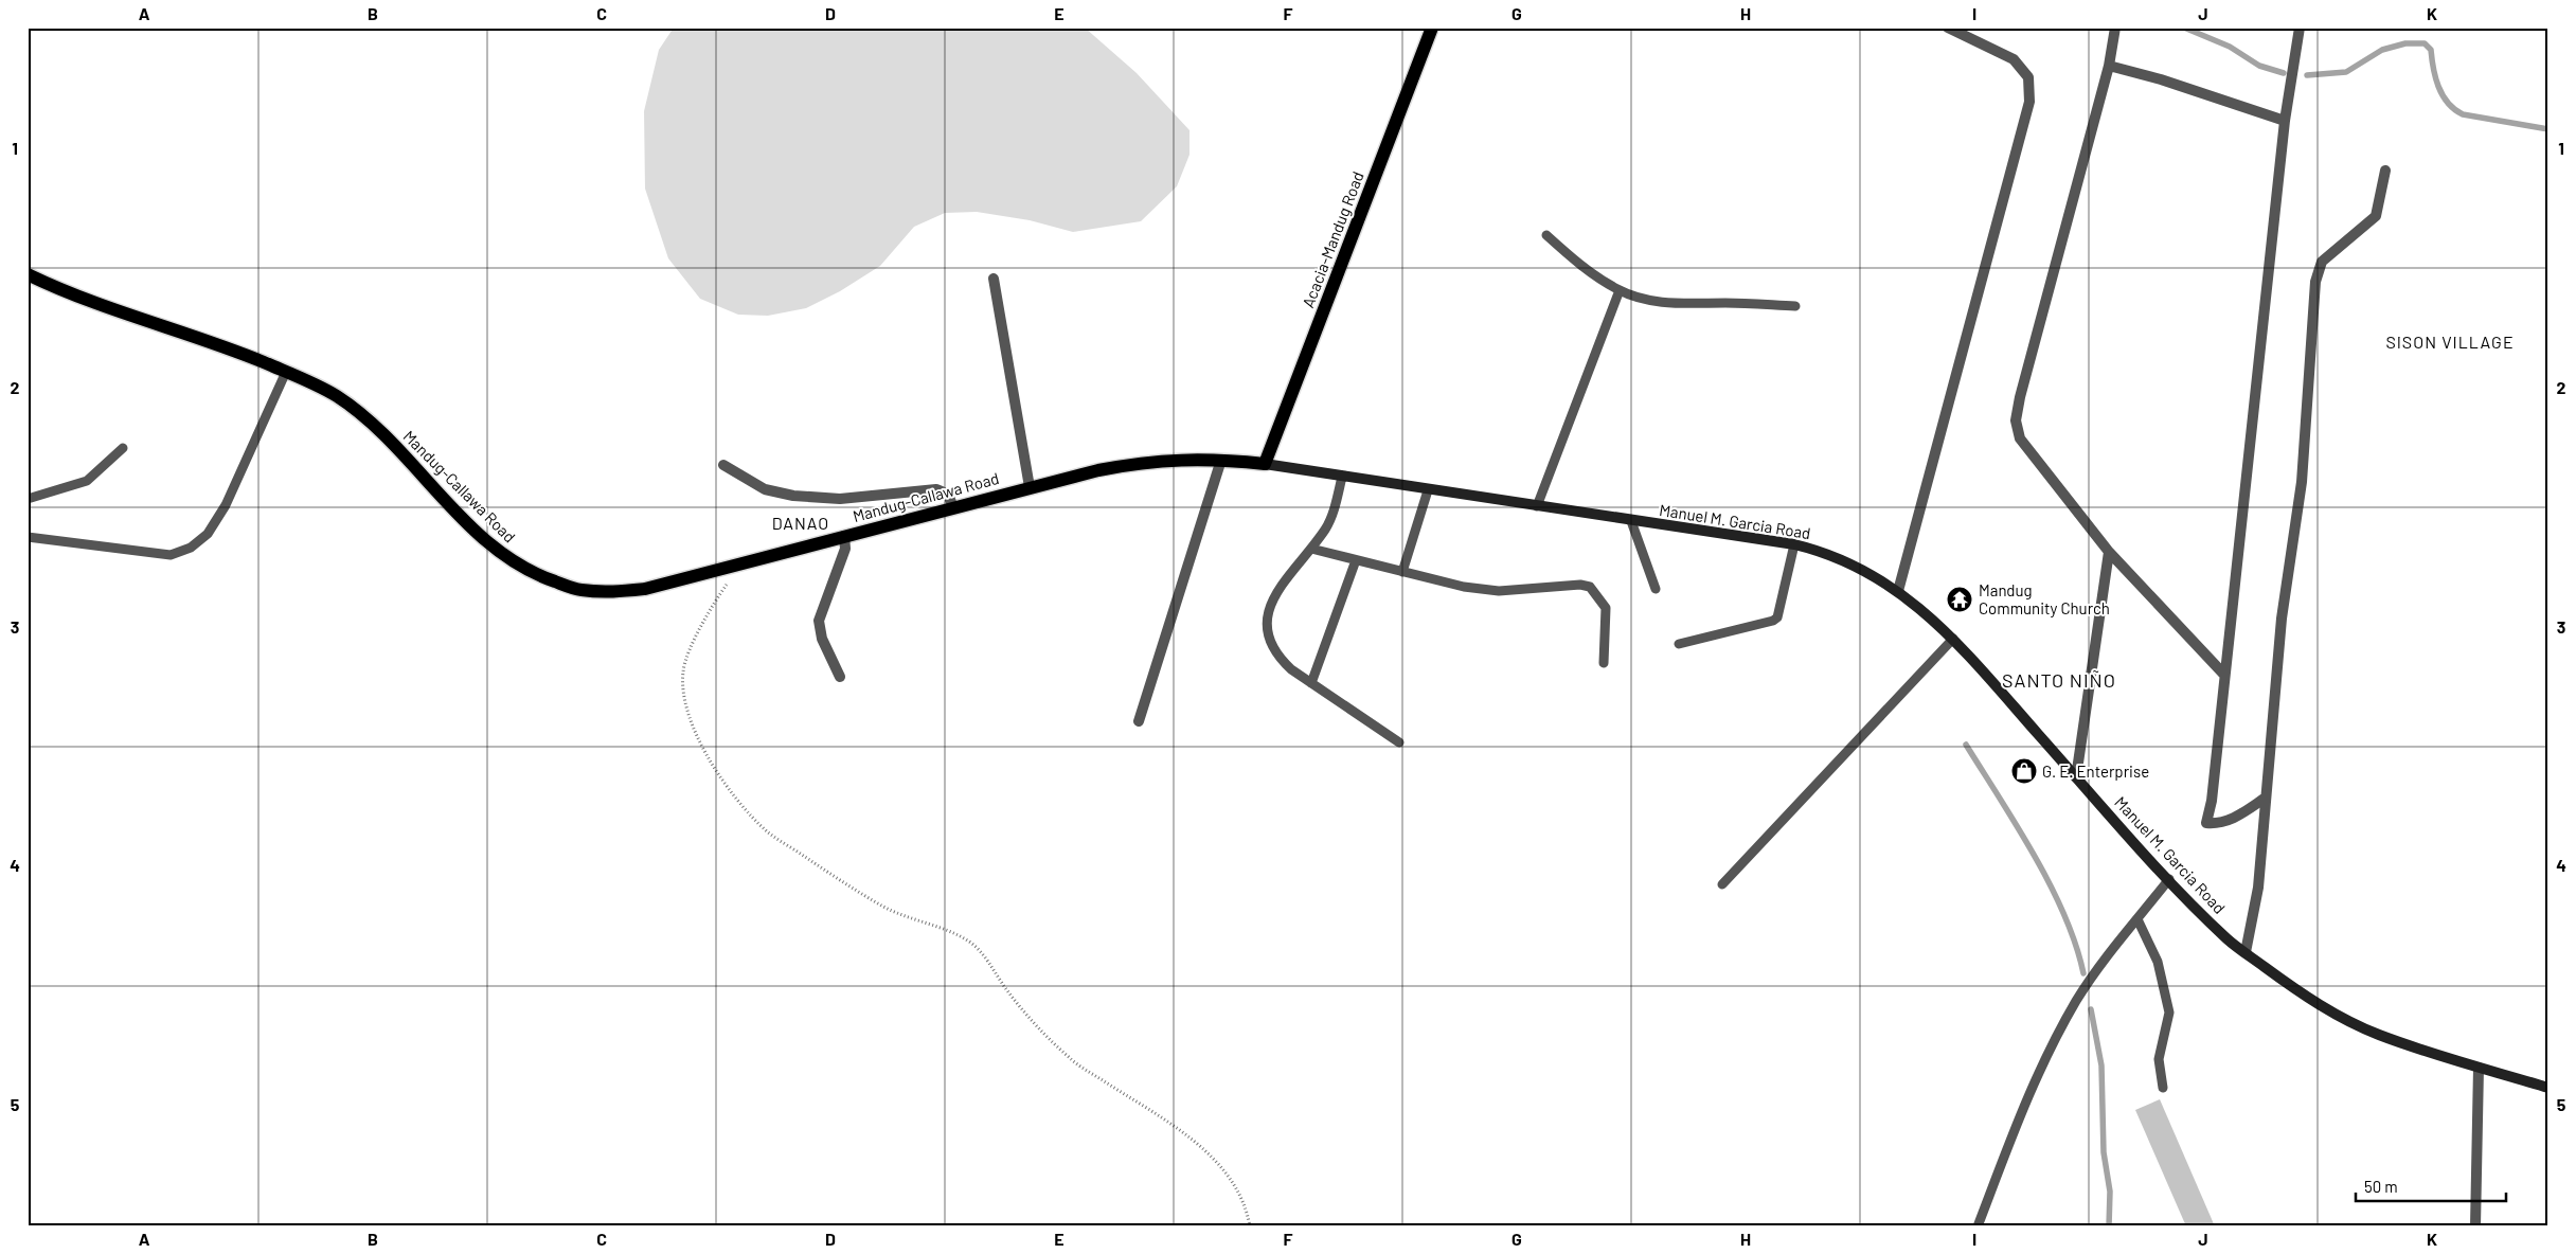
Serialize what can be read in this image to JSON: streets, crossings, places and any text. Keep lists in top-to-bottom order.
{
  "streets": {
    "main road": ["Acacia-Mandug Road", "Mandug-Callawa Road", "Manuel M. Garcia Road"]
  },
  "crossings": [
    ["Acacia-Mandug Road", "Mandug-Callawa Road"],
    ["Acacia-Mandug Road", "Manuel M. Garcia Road"],
    ["Mandug-Callawa Road", "Manuel M. Garcia Road"]
  ],
  "districts": ["SISON VILLAGE", "DANAO", "SANTO NIÑO"],
  "places": {
    "temple": ["Mandug Community Church"],
    "shop": ["G. E. Enterprise"]
  },
  "scale_bar": "50 m",
  "grid": {
    "columns": [
      "A",
      "B",
      "C",
      "D",
      "E",
      "F",
      "G",
      "H",
      "I",
      "J",
      "K"
    ],
    "rows": [
      "1",
      "2",
      "3",
      "4",
      "5"
    ]
  }
}
